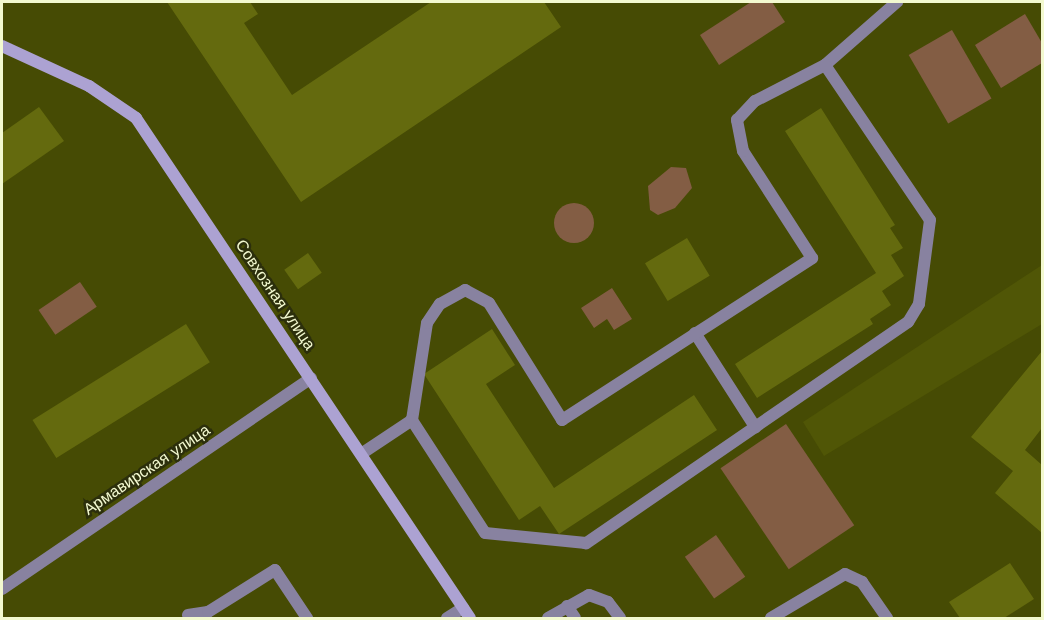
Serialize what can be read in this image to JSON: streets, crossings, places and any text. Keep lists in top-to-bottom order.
{
  "streets": {
    "street": ["Совхозная улица", "Армавирская улица"]
  },
  "crossings": [
    ["Совхозная улица", "Армавирская улица"]
  ]
}
